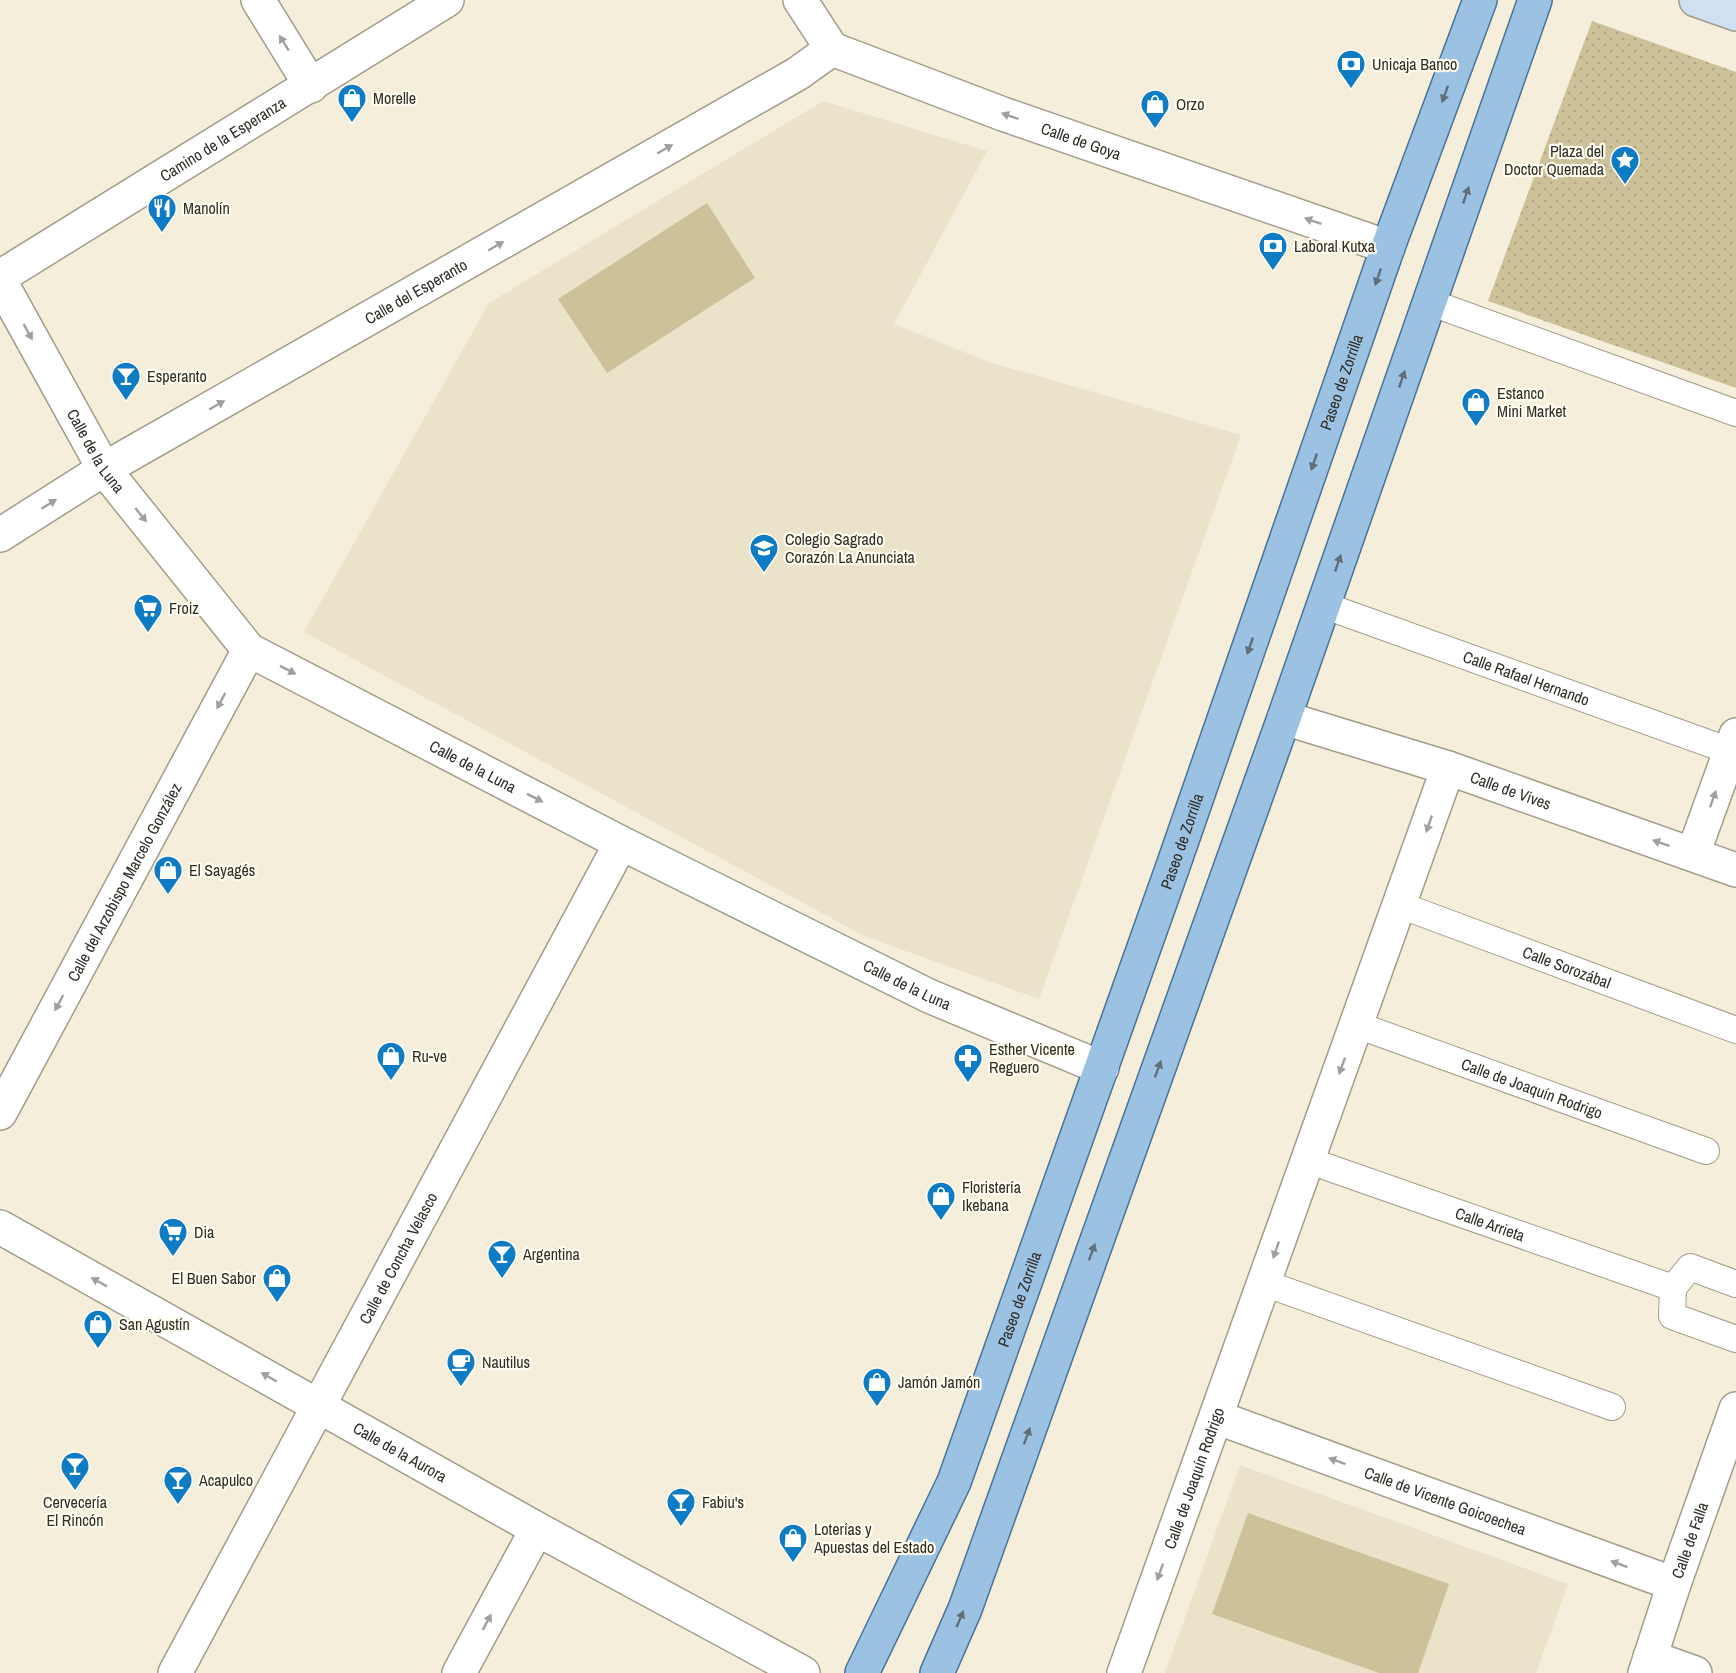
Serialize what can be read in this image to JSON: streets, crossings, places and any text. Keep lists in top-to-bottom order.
{
  "streets": {
    "main road": ["Paseo de Zorrilla"],
    "street": [
      "Camino de la Esperanza",
      "Calle de Goya",
      "Calle del Esperanto",
      "Calle de la Luna",
      "Calle Rafael Hernando",
      "Calle de Vives",
      "Calle del Arzobispo Marcelo González",
      "Calle Sorozábal",
      "Calle de Joaquín Rodrigo",
      "Calle Arrieta",
      "Calle de Concha Velasco",
      "Calle de la Aurora",
      "Calle de Vicente Goicoechea",
      "Calle de Falla"
    ]
  },
  "crossings": [
    ["Camino de la Esperanza", "Calle de la Luna"],
    ["Calle de Goya", "Calle del Esperanto"],
    ["Calle de Goya", "Paseo de Zorrilla"],
    ["Calle del Esperanto", "Calle de la Luna"],
    ["Paseo de Zorrilla", "Calle de la Luna"],
    ["Calle de la Luna", "Calle del Arzobispo Marcelo González"],
    ["Calle de la Luna", "Calle de Concha Velasco"],
    ["Calle de Vives", "Calle de Joaquín Rodrigo"],
    ["Calle Sorozábal", "Calle de Joaquín Rodrigo"],
    ["Calle de Joaquín Rodrigo", "Calle Arrieta"],
    ["Calle de Joaquín Rodrigo", "Calle de Vicente Goicoechea"],
    ["Calle de Concha Velasco", "Calle de la Aurora"],
    ["Calle de Vicente Goicoechea", "Calle de Falla"]
  ],
  "one_way": [
    "Calle de Goya",
    "Calle del Esperanto",
    "Calle de la Luna",
    "Calle de Vives",
    "Calle del Arzobispo Marcelo González",
    "Calle de Joaquín Rodrigo",
    "Calle de la Aurora"
  ],
  "places": {
    "bank": ["Unicaja Banco", "Laboral Kutxa"],
    "shop": [
      "Morelle",
      "Orzo",
      "Estanco Mini Market",
      "El Sayagés",
      "Ru-ve",
      "Floristería Ikebana",
      "El Buen Sabor",
      "San Agustín",
      "Jamón Jamón",
      "Loterías y Apuestas del Estado"
    ],
    "place": ["Plaza del Doctor Quemada"],
    "restaurant": ["Manolín"],
    "bar": [
      "Esperanto",
      "Argentina",
      "Cervecería El Rincón",
      "Acapulco",
      "Fabiu's"
    ],
    "school or university": ["Colegio Sagrado Corazón La Anunciata"],
    "supermarket": ["Froiz", "Dia"],
    "pharmacy": ["Esther Vicente Reguero"],
    "cafe": ["Nautilus"]
  }
}
